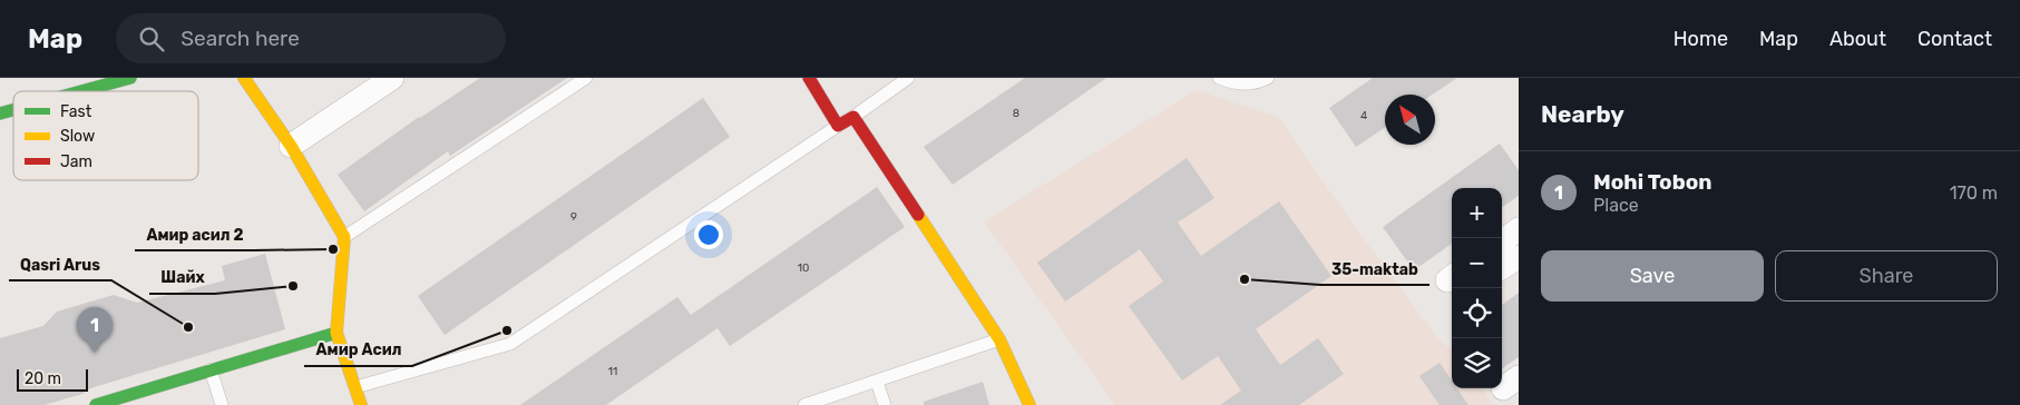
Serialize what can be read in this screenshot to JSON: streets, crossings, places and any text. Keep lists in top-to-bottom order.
{
  "places": [
    "Амир асил 2",
    "35-maktab",
    "Шайх",
    "Qasri Arus",
    "Амир Асил"
  ],
  "house_numbers": [
    "8",
    "4",
    "9",
    "10",
    "11"
  ],
  "legend": ["Fast", "Slow", "Jam"],
  "scale_bar": "20 m",
  "north": "top left",
  "page": {
    "header": "Map",
    "search": "Search here",
    "nav": [
      "Home",
      "Map",
      "About",
      "Contact"
    ],
    "heading": "Nearby",
    "list": [
      {
        "mark": "1",
        "name": "Mohi Tobon",
        "note": "Place",
        "value": "170 m"
      }
    ],
    "map_buttons": ["+", "−"],
    "buttons": ["Save", "Share"],
    "pins": "1",
    "scale": "20 m"
  }
}
